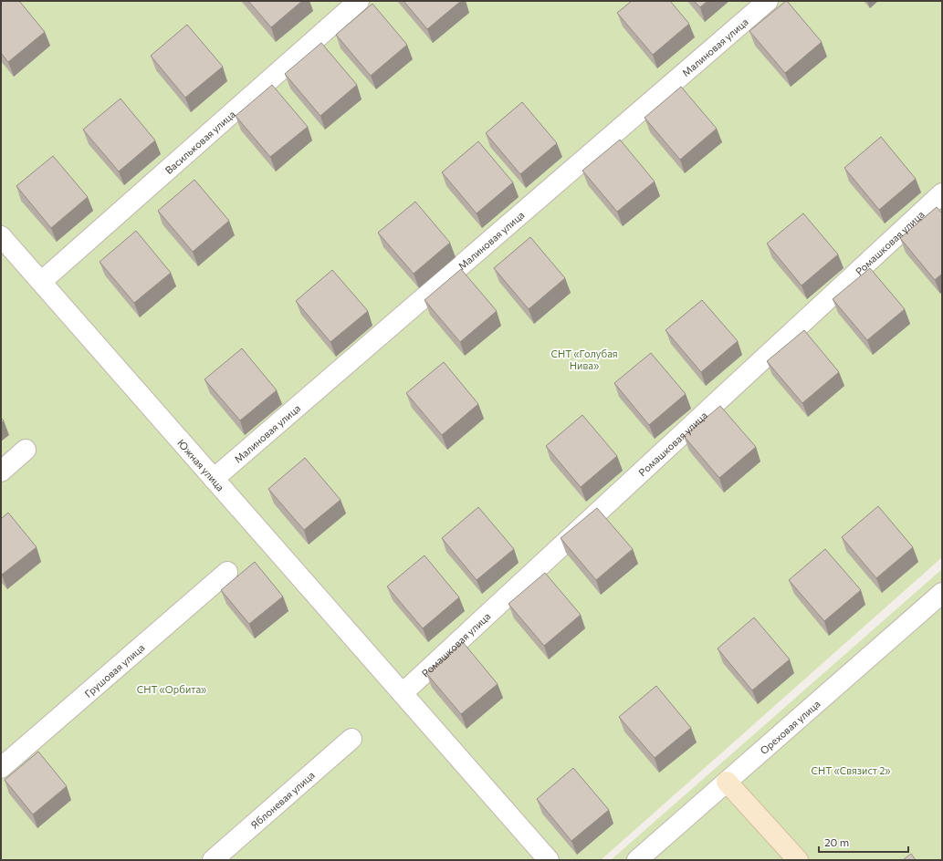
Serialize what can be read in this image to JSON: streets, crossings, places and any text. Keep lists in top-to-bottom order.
{
  "streets": {
    "street": [
      "Малиновая улица",
      "Васильковая улица",
      "Ромашковая улица",
      "Южная улица",
      "Грушовая улица",
      "Ореховая улица",
      "Яблоневая улица"
    ]
  },
  "crossings": [
    ["Малиновая улица", "Южная улица"],
    ["Васильковая улица", "Южная улица"],
    ["Ромашковая улица", "Южная улица"]
  ],
  "parks": ["СНТ «Голубая Нива»", "СНТ «Орбита»", "СНТ «Связист 2»"],
  "scale_bar": "20 m"
}
